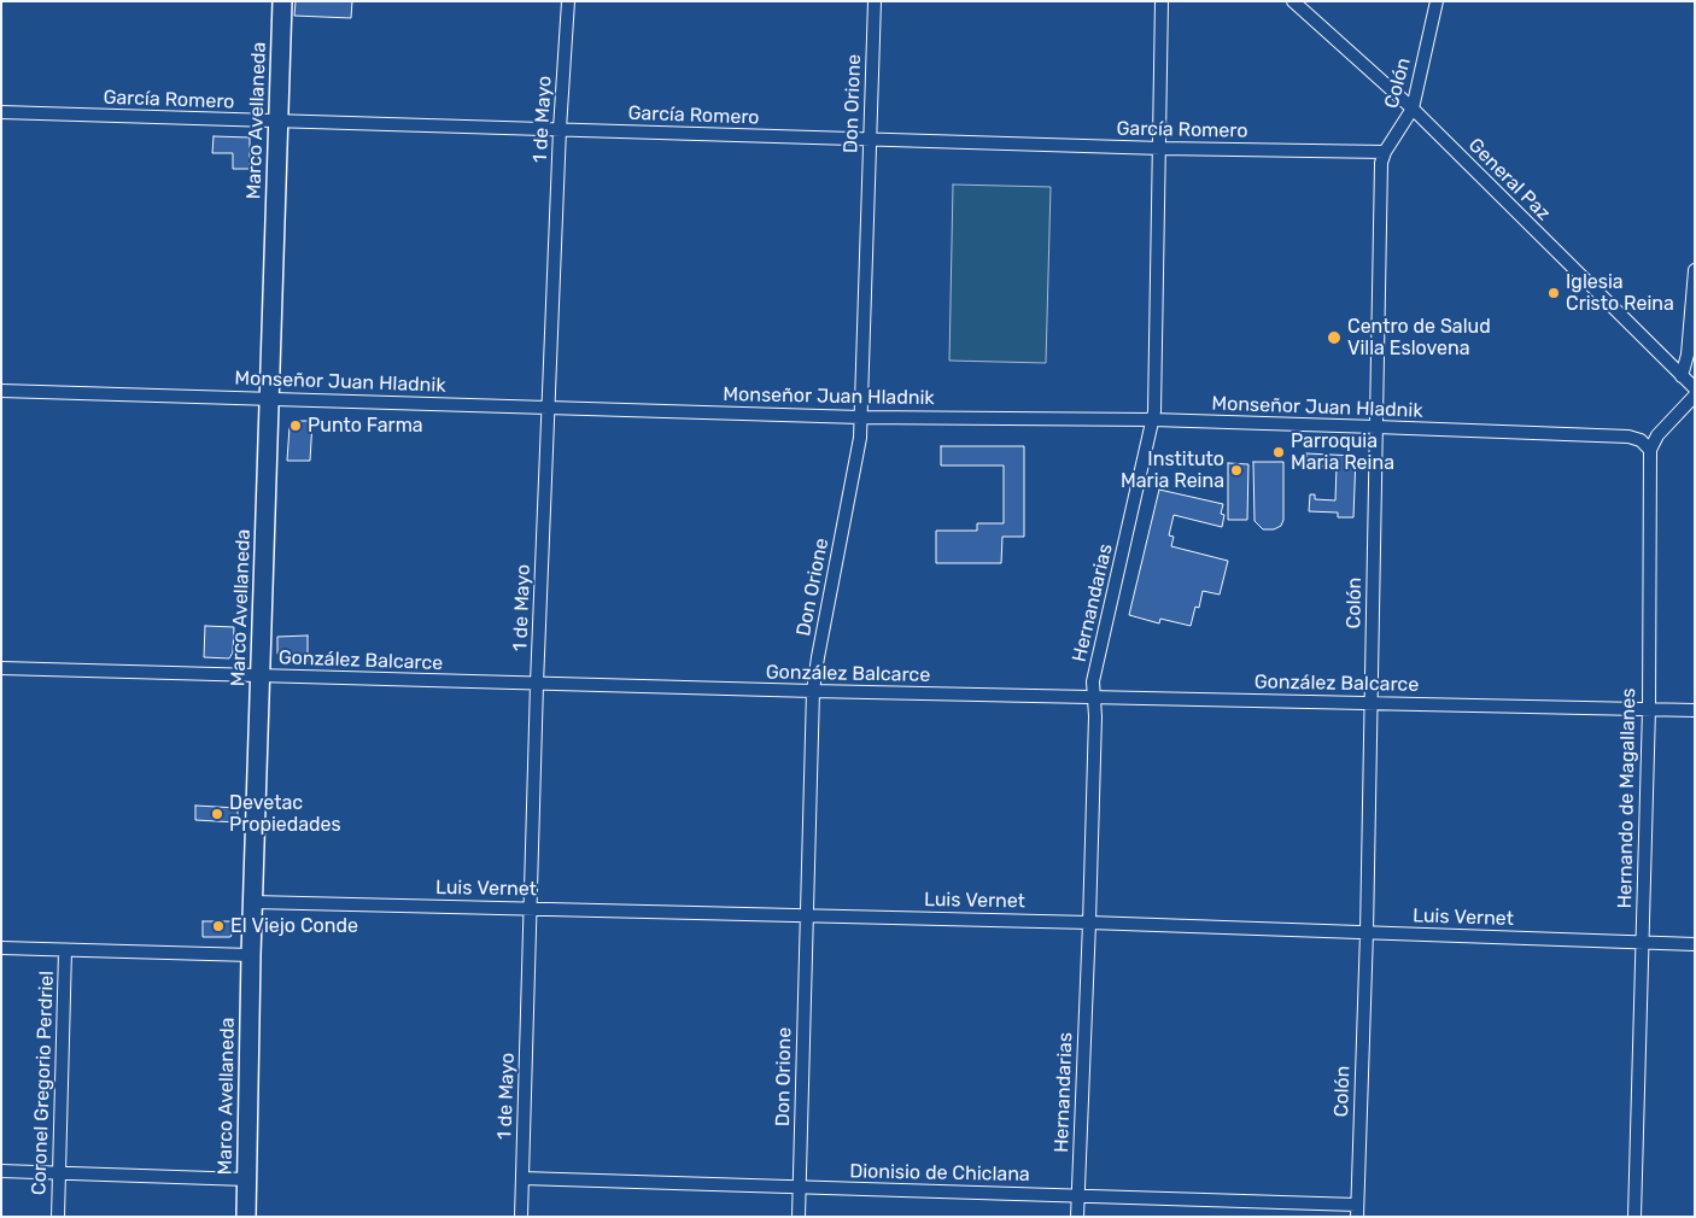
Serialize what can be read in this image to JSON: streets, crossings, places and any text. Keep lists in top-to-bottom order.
{
  "streets": {
    "street": [
      "Colón",
      "García Romero",
      "Don Orione",
      "1 de Mayo",
      "Marco Avellaneda",
      "General Paz",
      "Monseñor Juan Hladnik",
      "Hernandarias",
      "González Balcarce",
      "Hernando de Magallanes",
      "Luis Vernet",
      "Coronel Gregorio Perdriel",
      "Dionisio de Chiclana"
    ]
  },
  "crossings": [
    ["Colón", "García Romero"],
    ["Colón", "General Paz"],
    ["Colón", "Monseñor Juan Hladnik"],
    ["Colón", "González Balcarce"],
    ["Colón", "Luis Vernet"],
    ["Colón", "Dionisio de Chiclana"],
    ["García Romero", "Don Orione"],
    ["García Romero", "1 de Mayo"],
    ["García Romero", "Marco Avellaneda"],
    ["García Romero", "Hernandarias"],
    ["Don Orione", "Monseñor Juan Hladnik"],
    ["Don Orione", "González Balcarce"],
    ["Don Orione", "Luis Vernet"],
    ["Don Orione", "Dionisio de Chiclana"],
    ["1 de Mayo", "Monseñor Juan Hladnik"],
    ["1 de Mayo", "González Balcarce"],
    ["1 de Mayo", "Luis Vernet"],
    ["1 de Mayo", "Dionisio de Chiclana"],
    ["Marco Avellaneda", "Monseñor Juan Hladnik"],
    ["Marco Avellaneda", "González Balcarce"],
    ["Marco Avellaneda", "Luis Vernet"],
    ["Monseñor Juan Hladnik", "Hernandarias"],
    ["Monseñor Juan Hladnik", "Hernando de Magallanes"],
    ["Hernandarias", "González Balcarce"],
    ["Hernandarias", "Luis Vernet"],
    ["Hernandarias", "Dionisio de Chiclana"],
    ["González Balcarce", "Hernando de Magallanes"],
    ["Hernando de Magallanes", "Luis Vernet"]
  ],
  "places": [
    "Iglesia Cristo Reina",
    "Centro de Salud Villa Eslovena",
    "Punto Farma",
    "Parroquia Maria Reina",
    "Instituto Maria Reina",
    "Devetac Propiedades",
    "El Viejo Conde"
  ]
}
